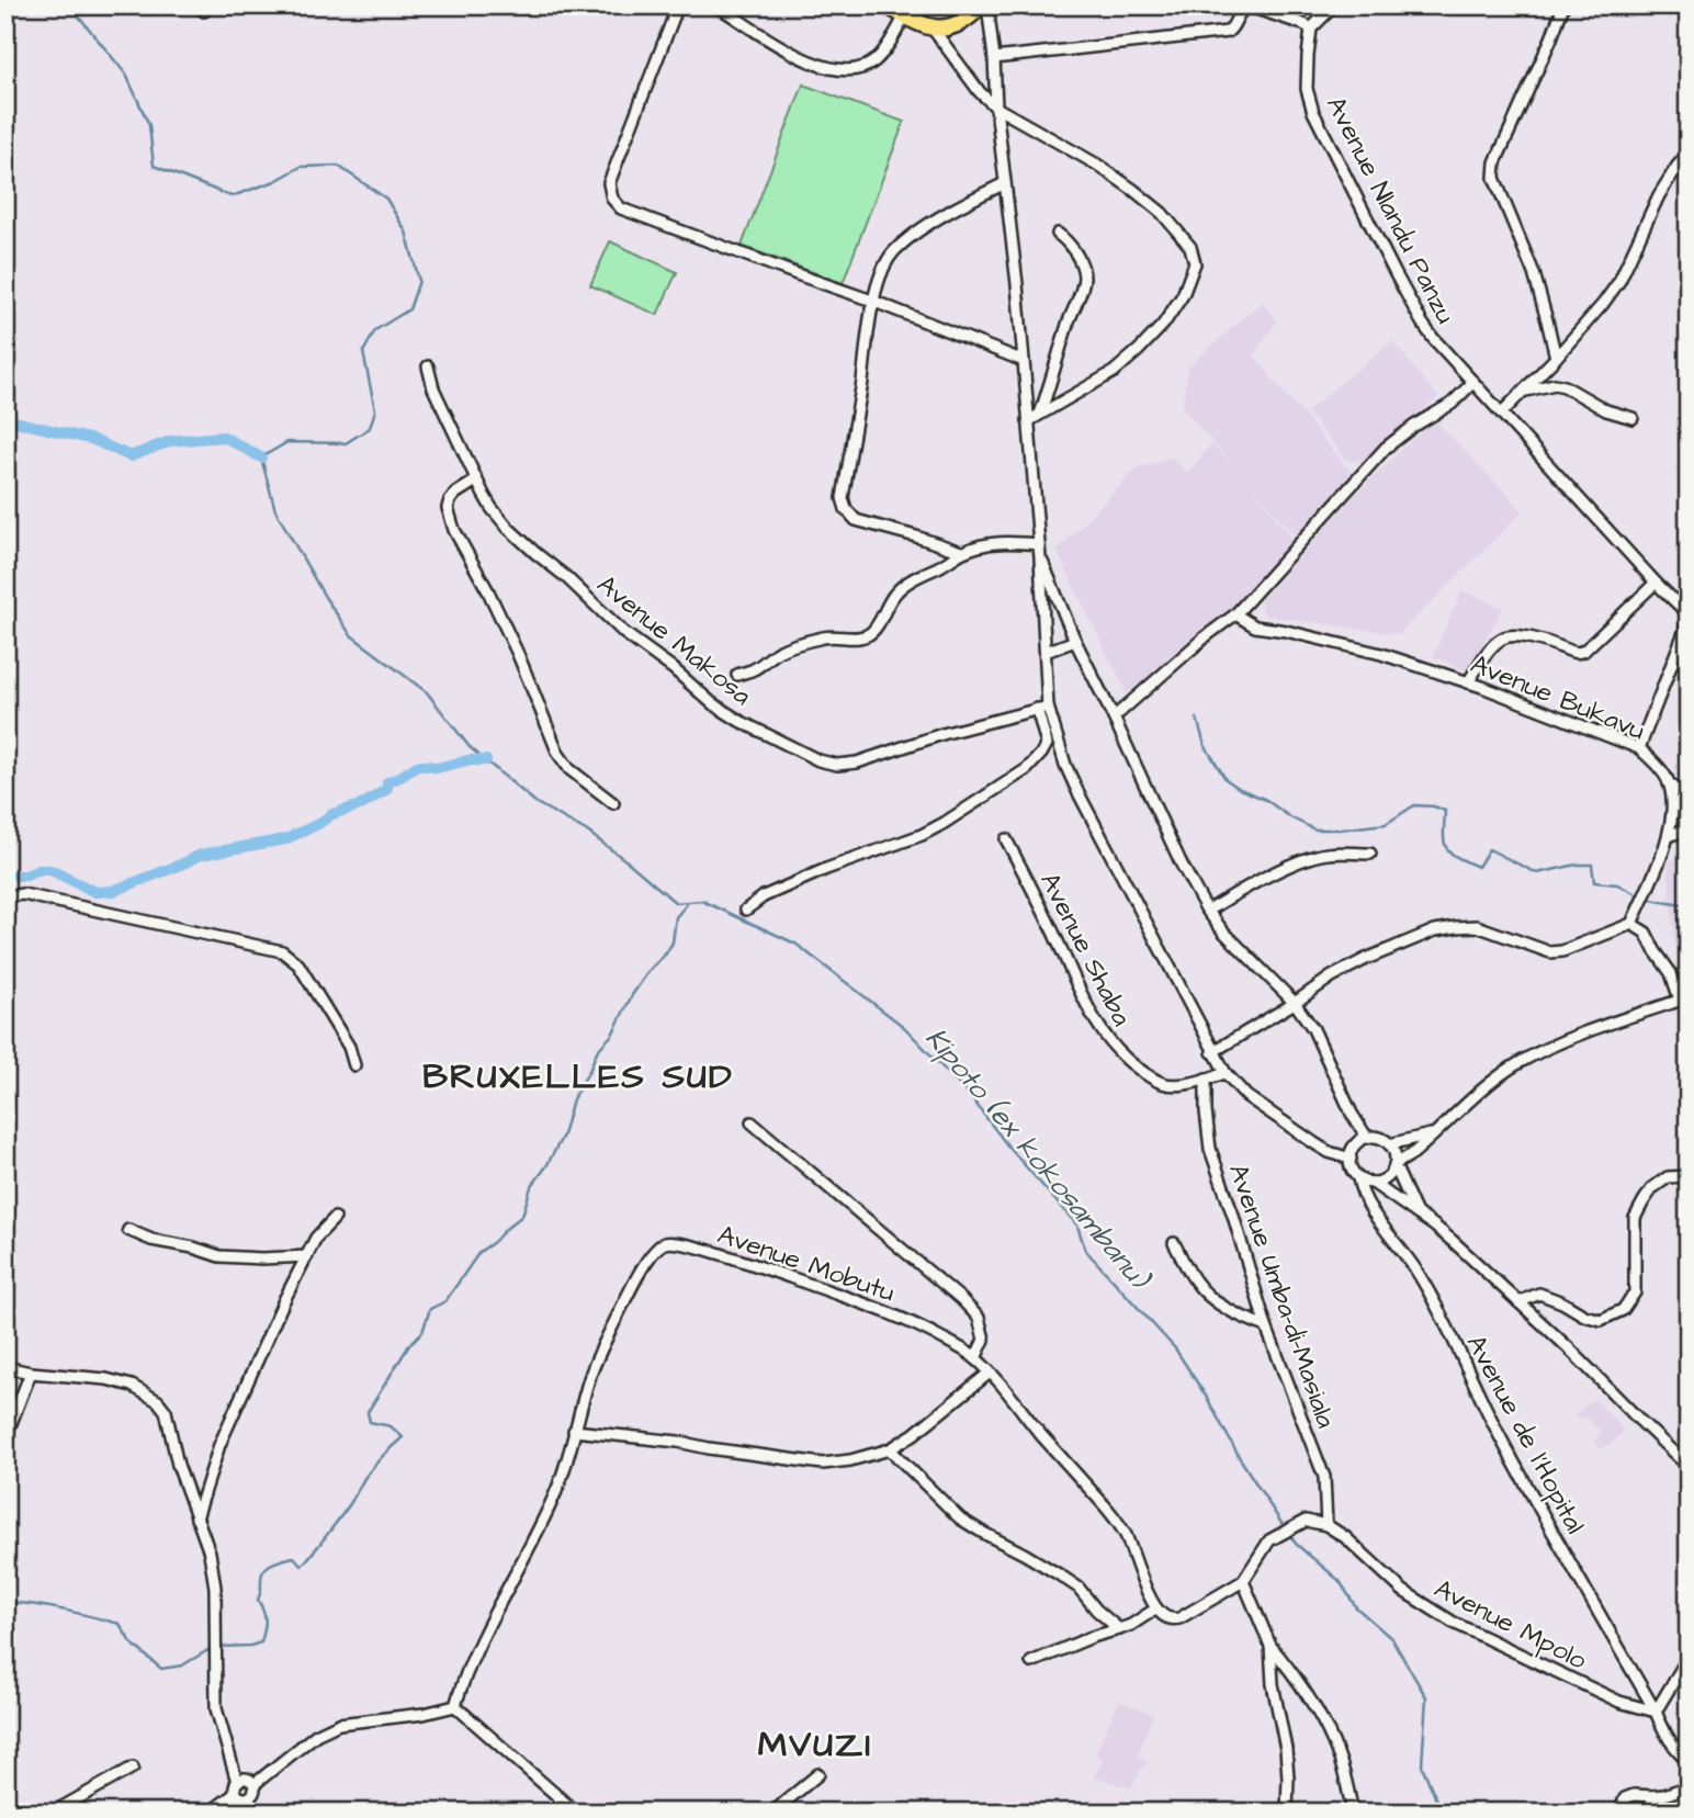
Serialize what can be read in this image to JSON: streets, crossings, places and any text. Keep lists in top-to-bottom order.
{
  "streets": {
    "street": [
      "Avenue Nlandu Panzu",
      "Avenue Makosa",
      "Avenue Bukavu",
      "Avenue Shaba",
      "Avenue Mobutu",
      "Avenue Umba-di-Masiala",
      "Avenue de l'Hopital",
      "Avenue Mpolo"
    ]
  },
  "crossings": [
    ["Avenue Shaba", "Avenue Umba-di-Masiala"],
    ["Avenue Umba-di-Masiala", "Avenue Mpolo"],
    ["Avenue de l'Hopital", "Avenue Mpolo"]
  ],
  "districts": ["BRUXELLES SUD", "MVUZI"],
  "water": ["Kipoto (ex kokosambanu)"]
}
